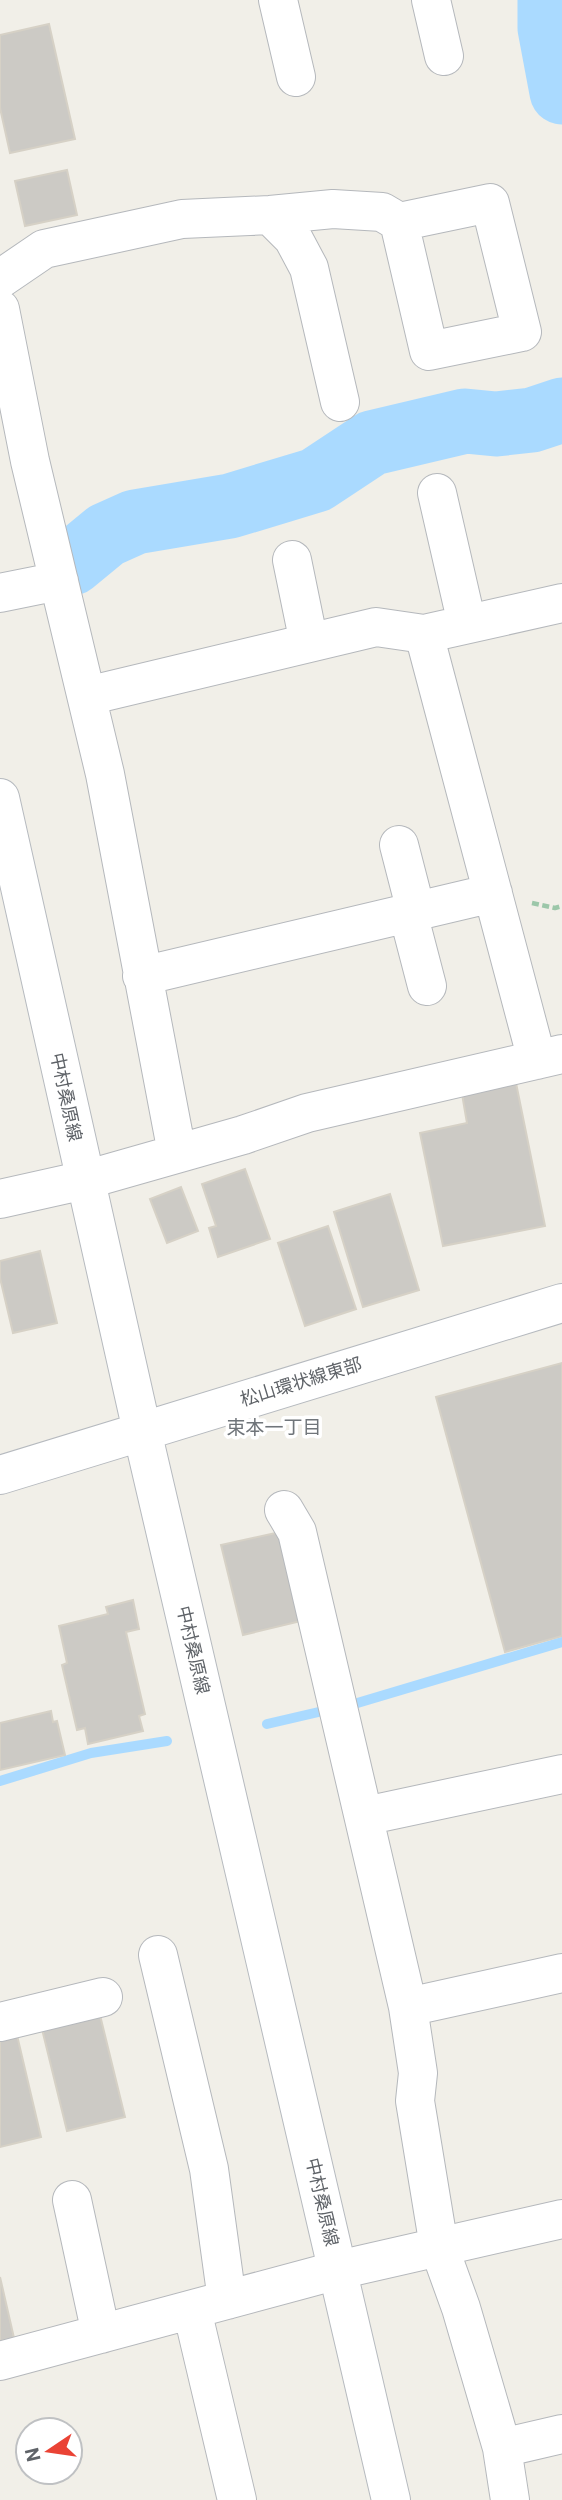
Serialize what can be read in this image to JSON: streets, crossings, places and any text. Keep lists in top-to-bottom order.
{
  "streets": {
    "street": ["中村桑原線", "松山環状線東部"]
  },
  "crossings": [
    ["中村桑原線", "松山環状線東部"]
  ],
  "districts": ["束本一丁目"],
  "north": "left"
}
